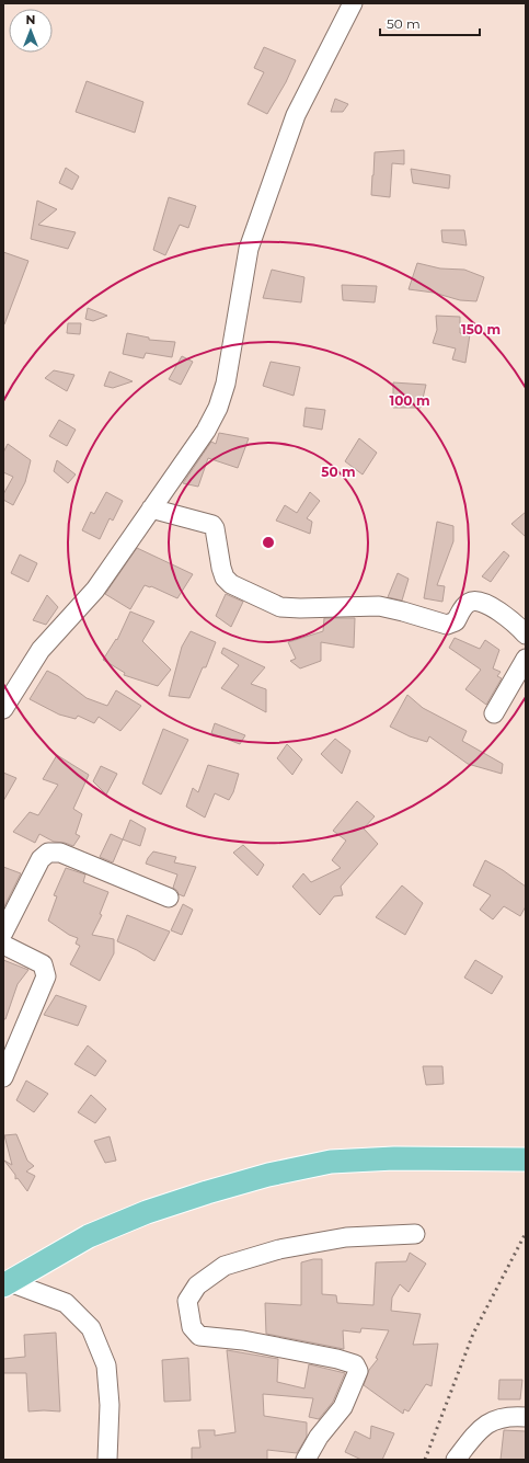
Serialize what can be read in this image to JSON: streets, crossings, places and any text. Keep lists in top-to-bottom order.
{
  "scale_bar": "50 m",
  "north": "top",
  "rings": ["150 m", "100 m", "50 m"]
}
